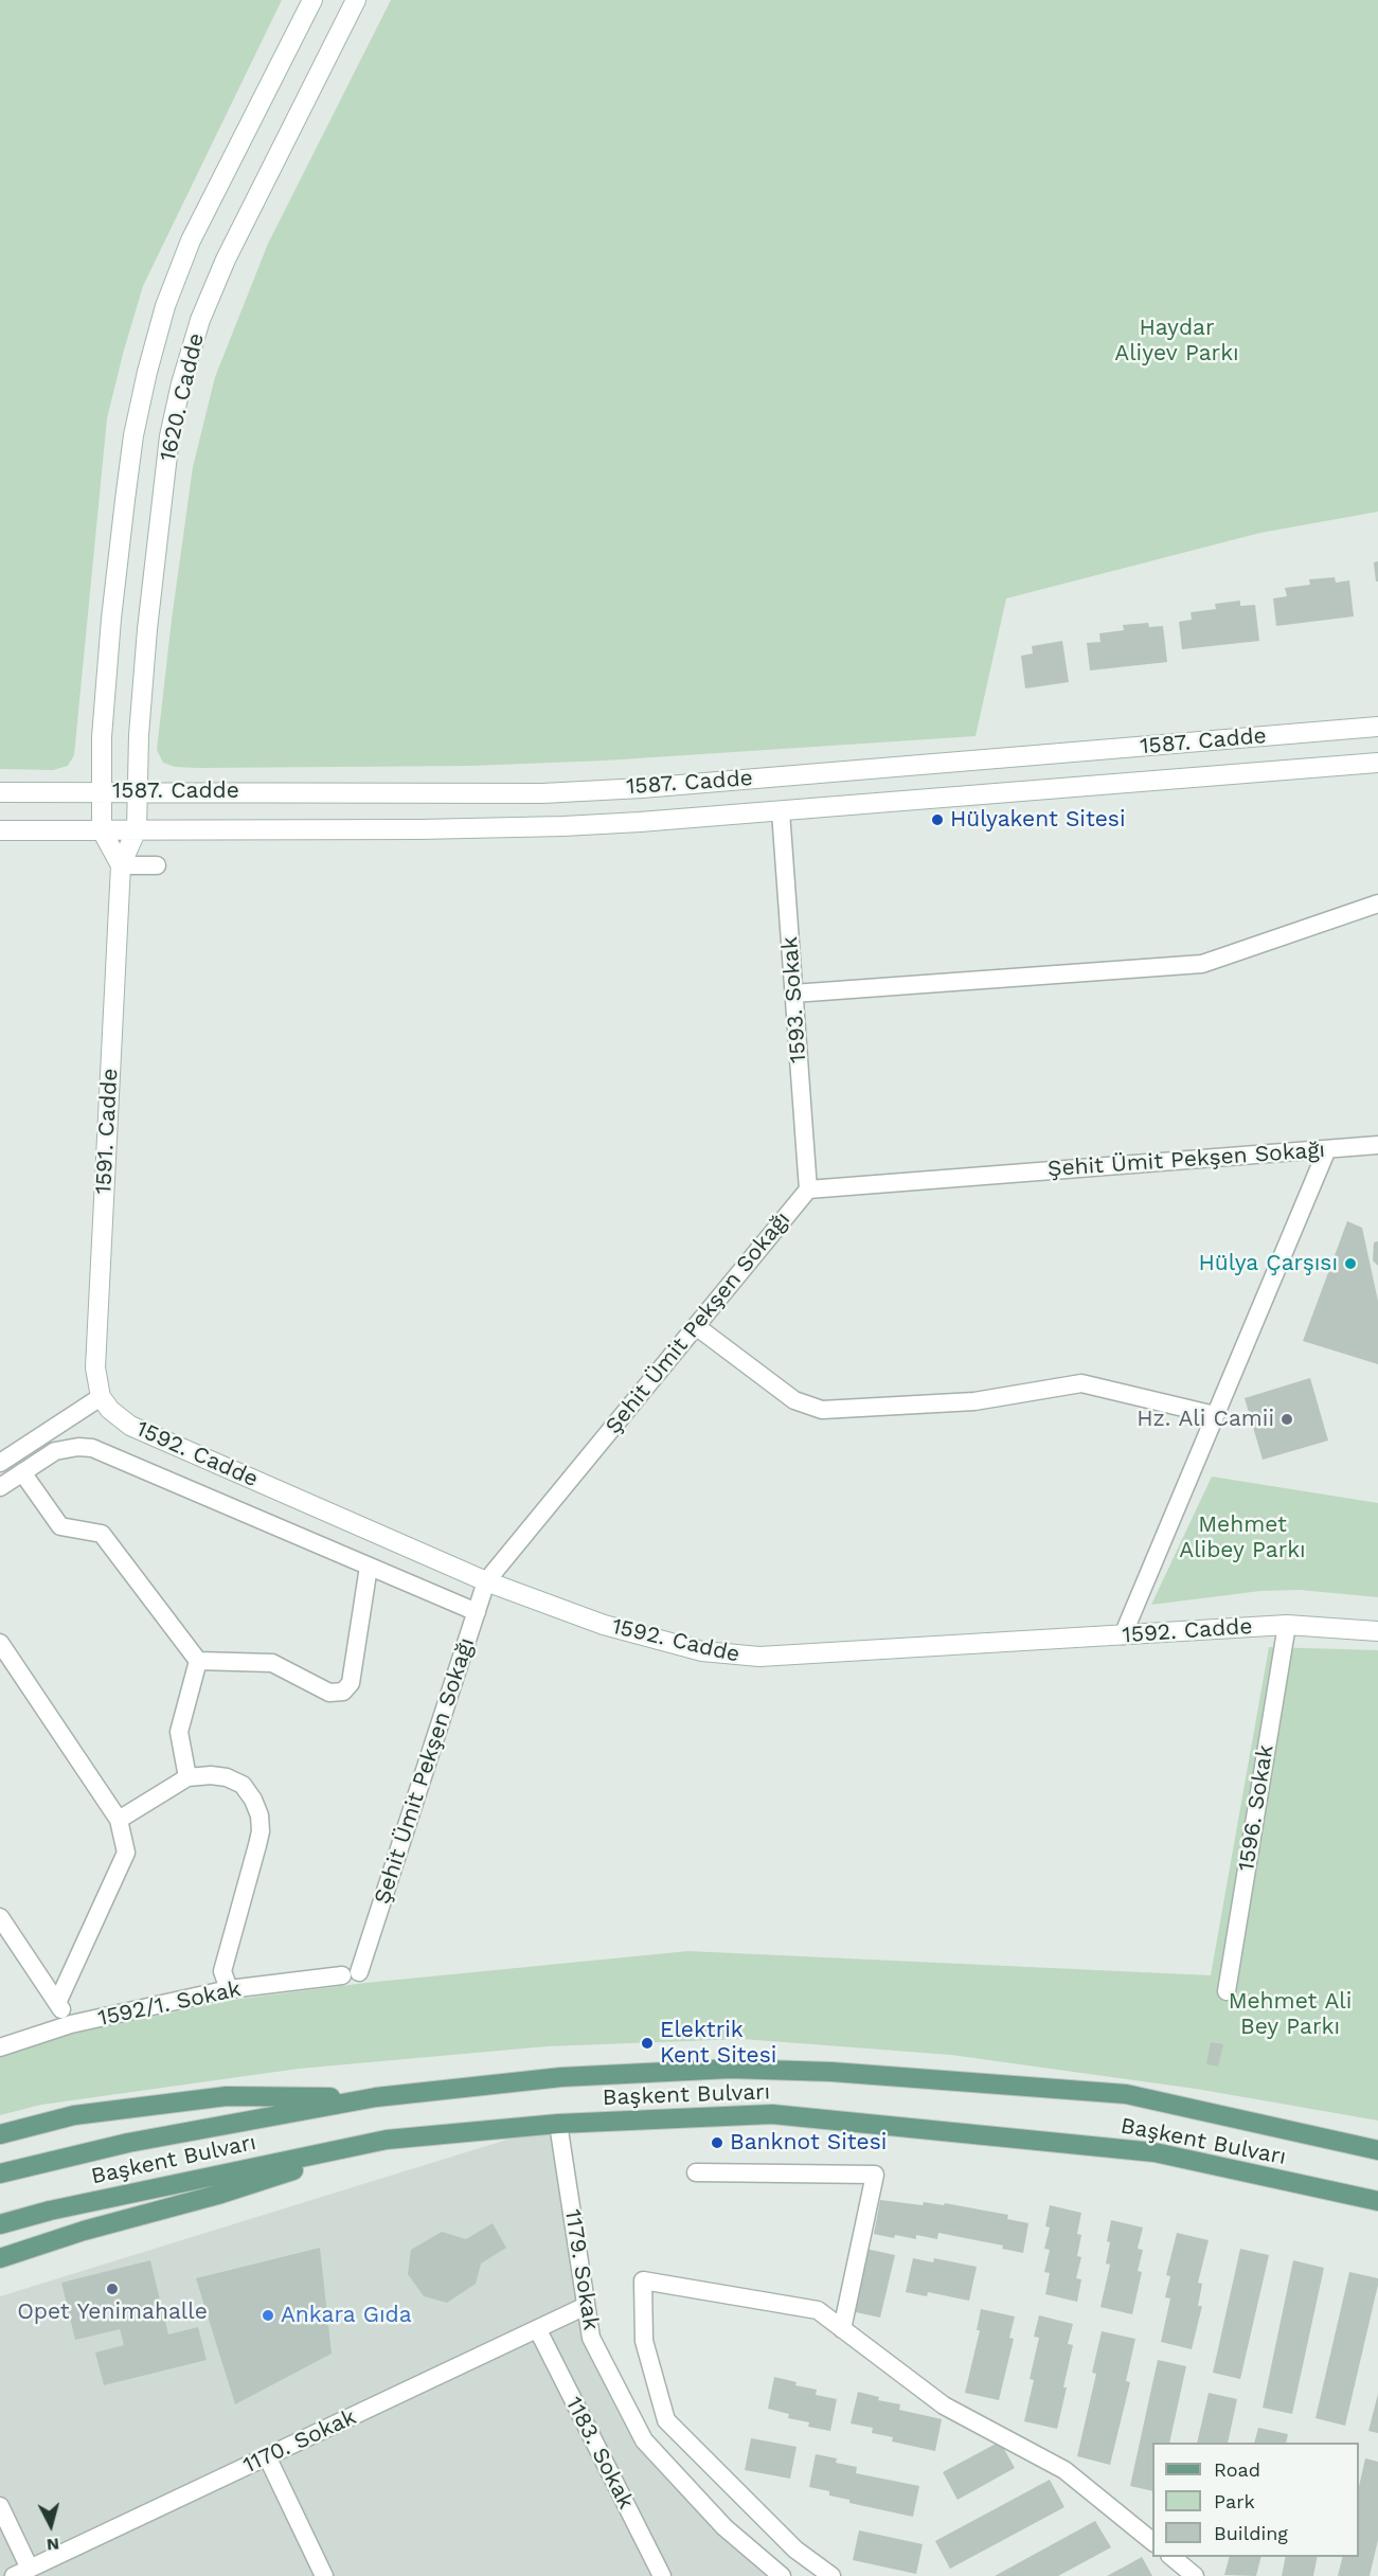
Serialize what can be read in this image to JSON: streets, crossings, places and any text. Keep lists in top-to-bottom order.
{
  "streets": {
    "main road": [
      "1620. Cadde",
      "1587. Cadde",
      "1591. Cadde",
      "1592. Cadde",
      "Başkent Bulvarı"
    ],
    "street": [
      "1593. Sokak",
      "Şehit Ümit Pekşen Sokağı",
      "1596. Sokak",
      "1592/1. Sokak",
      "1179. Sokak",
      "1170. Sokak",
      "1183. Sokak"
    ]
  },
  "crossings": [
    ["1620. Cadde", "1587. Cadde"],
    ["1587. Cadde", "1593. Sokak"],
    ["1593. Sokak", "Şehit Ümit Pekşen Sokağı"],
    ["1591. Cadde", "1592. Cadde"],
    ["Şehit Ümit Pekşen Sokağı", "1592. Cadde"],
    ["Şehit Ümit Pekşen Sokağı", "1592/1. Sokak"],
    ["1592. Cadde", "1596. Sokak"],
    ["Başkent Bulvarı", "1179. Sokak"],
    ["1179. Sokak", "1170. Sokak"],
    ["1170. Sokak", "1183. Sokak"]
  ],
  "parks": ["Haydar Aliyev Parkı", "Mehmet Alibey Parkı", "Mehmet Ali Bey Parkı"],
  "places": [
    "Hülyakent Sitesi",
    "Hülya Çarşısı",
    "Hz. Ali Camii",
    "Elektrik Kent Sitesi",
    "Banknot Sitesi",
    "Opet Yenimahalle",
    "Ankara Gıda"
  ],
  "legend": ["Road", "Park", "Building"],
  "north": "bottom"
}
